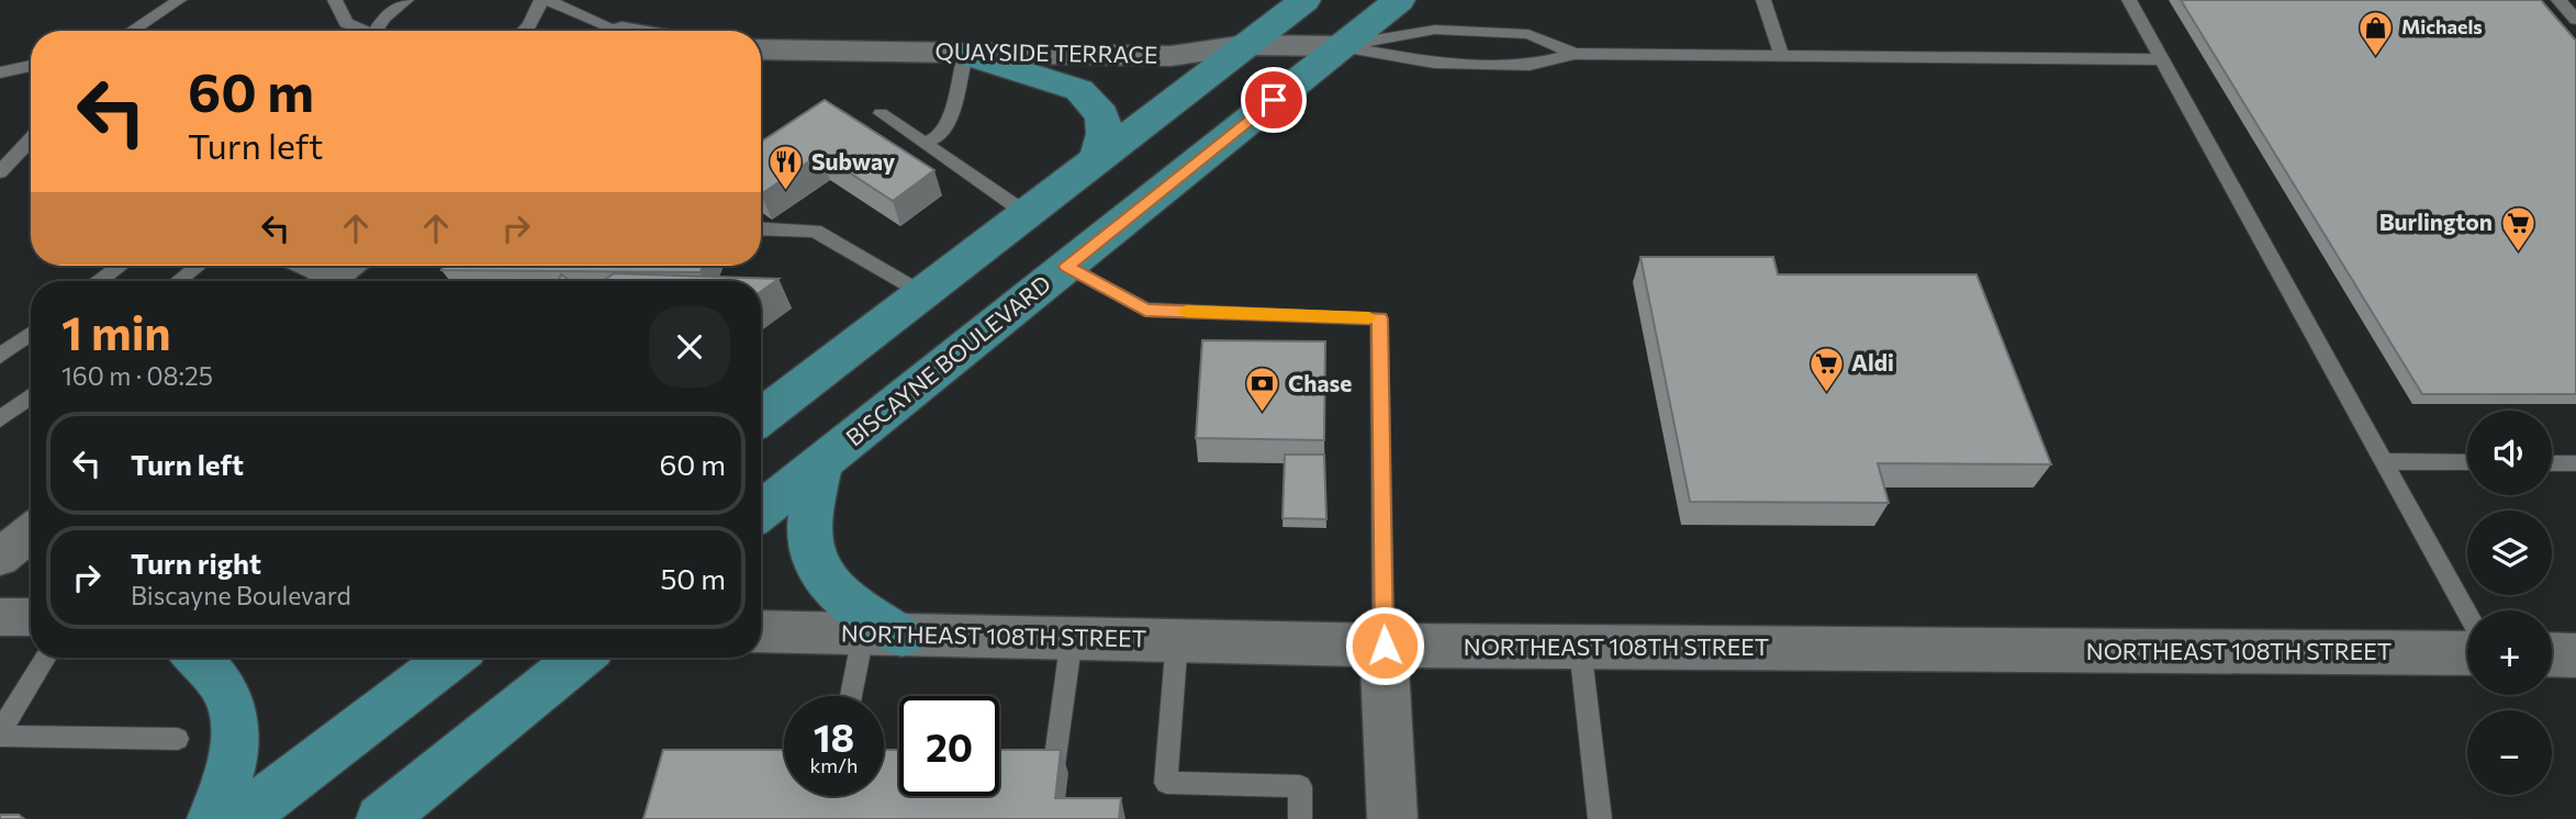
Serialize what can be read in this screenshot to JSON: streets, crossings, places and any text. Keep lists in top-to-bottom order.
{
  "streets": {
    "main road": ["BISCAYNE BOULEVARD"],
    "street": ["QUAYSIDE TERRACE", "NORTHEAST 108TH STREET"]
  },
  "crossings": [
    ["QUAYSIDE TERRACE", "BISCAYNE BOULEVARD"]
  ],
  "places": {
    "shop": ["Michaels"],
    "restaurant": ["Subway"],
    "supermarket": ["Burlington", "Aldi"],
    "bank": ["Chase"]
  },
  "page": {
    "turn": ["60 m", "Turn left"],
    "heading": ["1 min", "160 m · 08:25"],
    "map_buttons": ["+", "−"],
    "list": [
      {
        "name": "Turn left",
        "value": "60 m"
      },
      {
        "name": "Turn right",
        "note": "Biscayne Boulevard",
        "value": "50 m"
      }
    ],
    "speed": "18 km/h",
    "limit": "20"
  }
}
